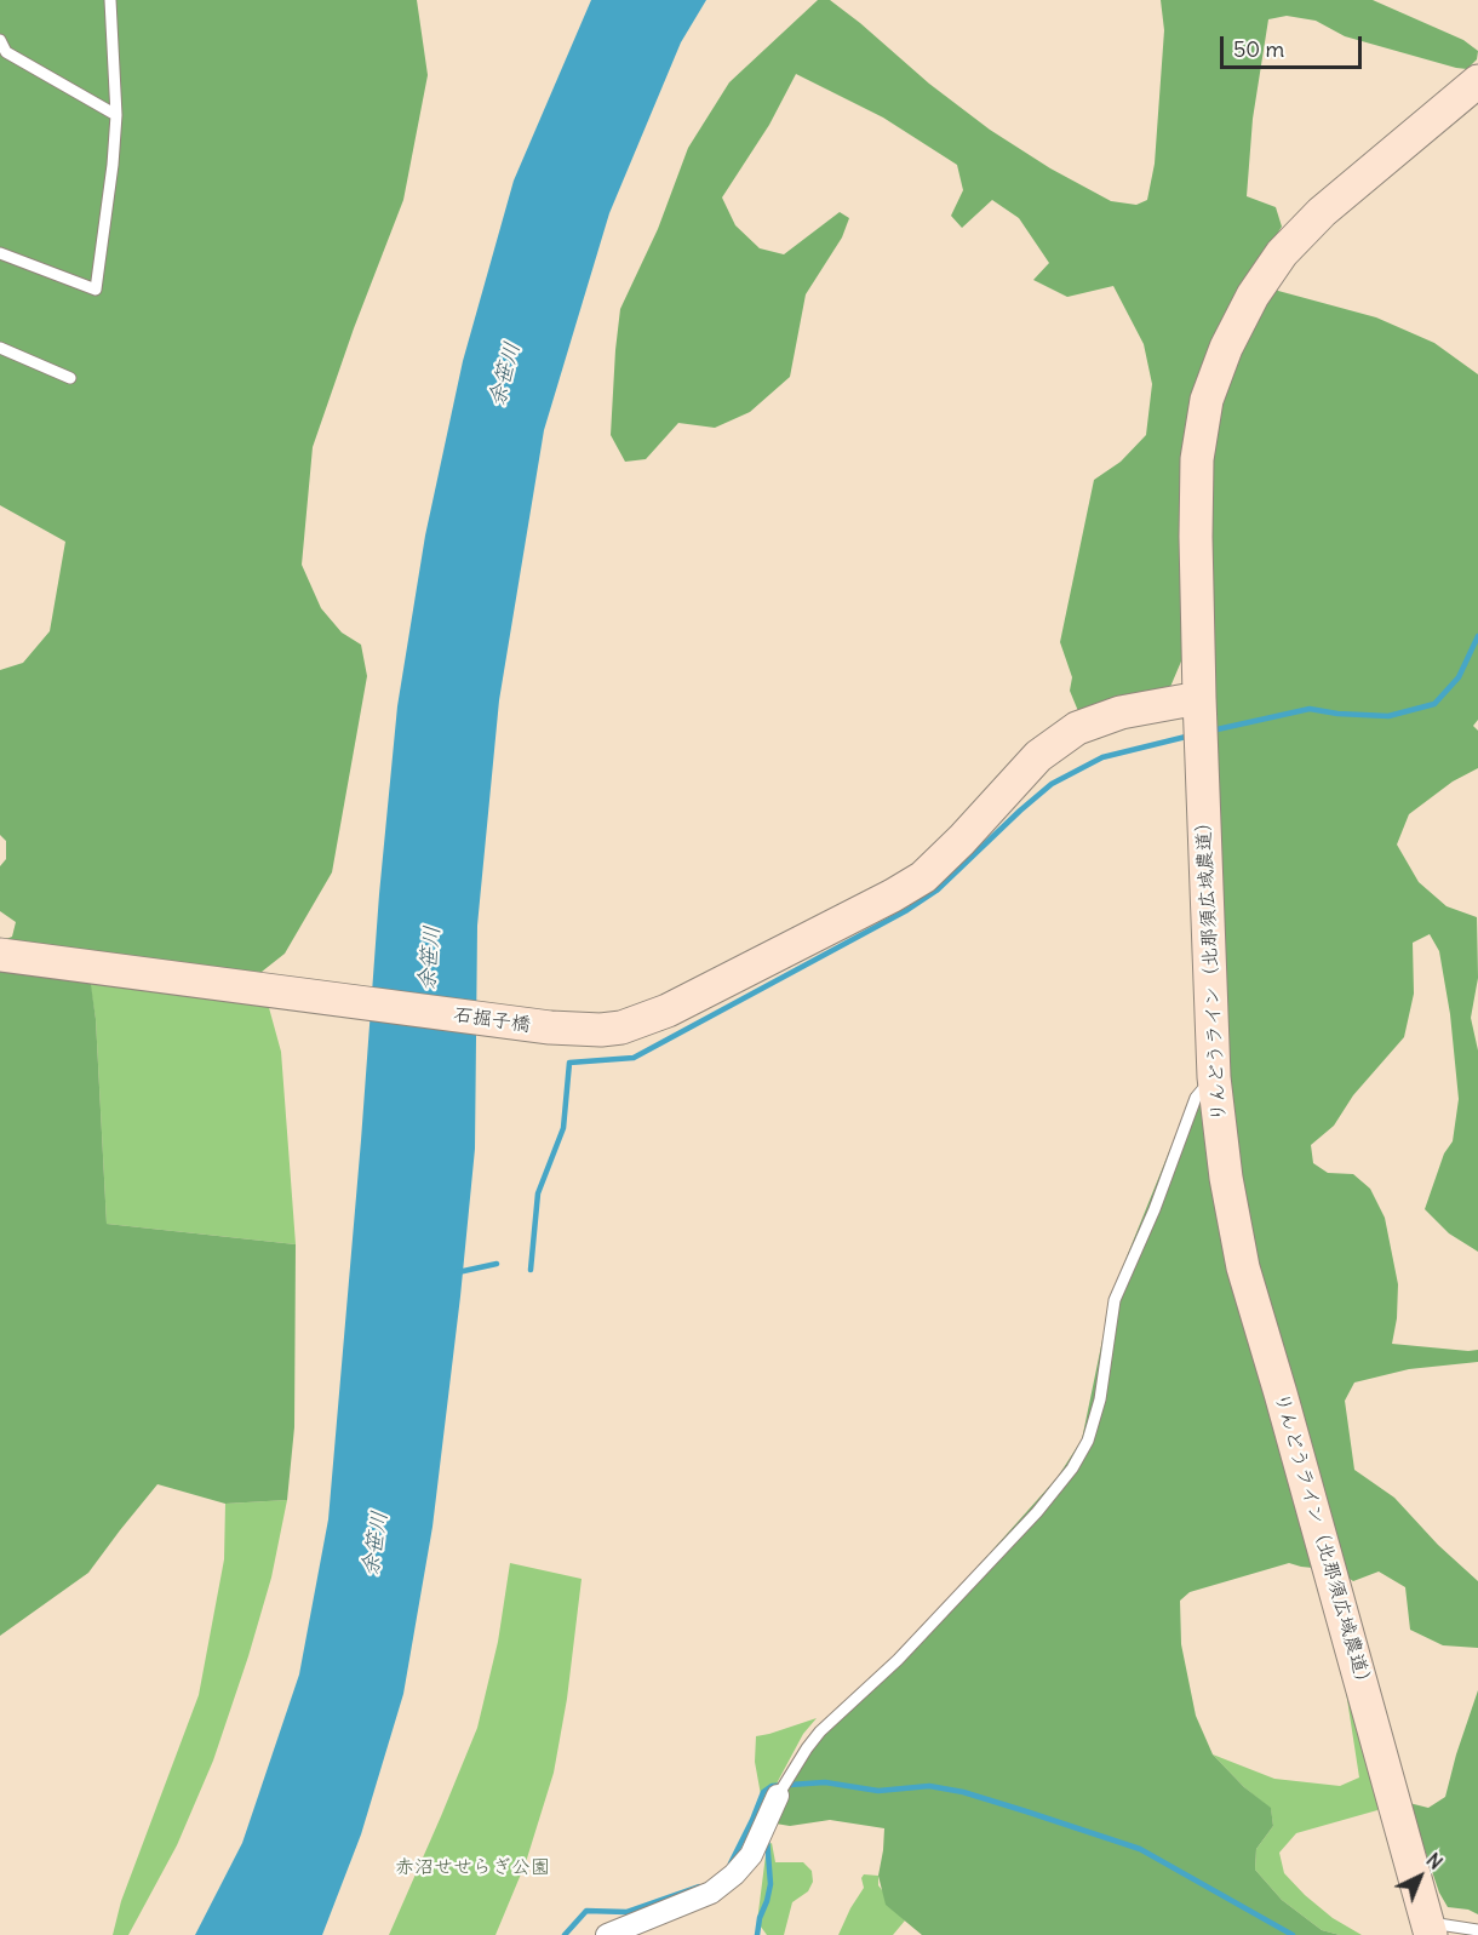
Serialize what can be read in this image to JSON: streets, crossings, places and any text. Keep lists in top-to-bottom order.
{
  "streets": {
    "street": ["りんどうライン（北那須広域農道）", "石掘子橋"]
  },
  "crossings": [
    ["りんどうライン（北那須広域農道）", "石掘子橋"]
  ],
  "water": ["余笹川"],
  "parks": ["赤沼せせらぎ公園"],
  "scale_bar": "50 m",
  "north": "top right"
}
